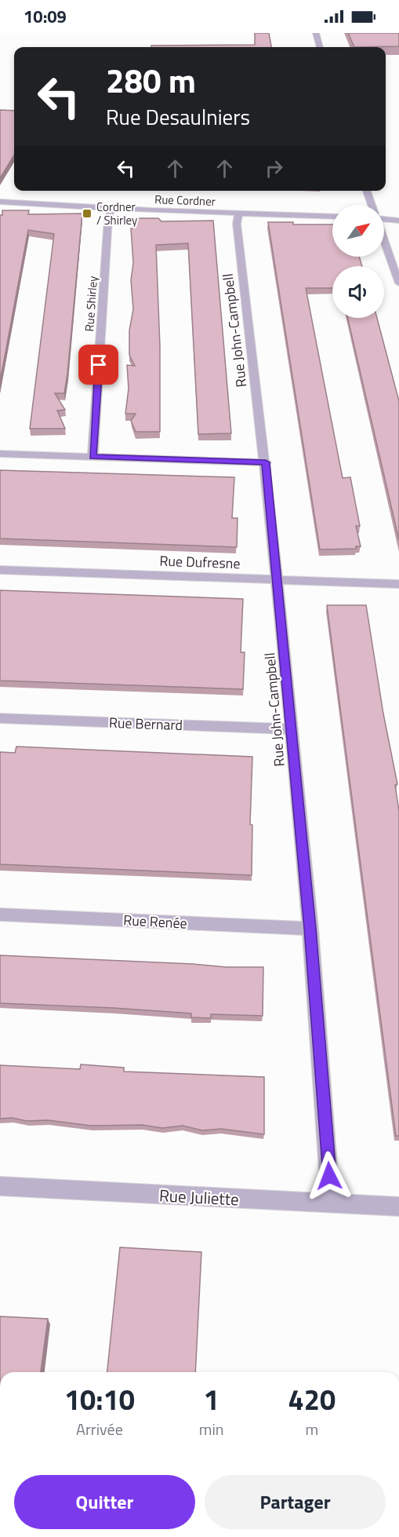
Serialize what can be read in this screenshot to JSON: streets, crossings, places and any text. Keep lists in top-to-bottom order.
{
  "streets": {
    "street": [
      "Rue Cordner",
      "Rue Shirley",
      "Rue John-Campbell",
      "Rue Dufresne",
      "Rue Bernard",
      "Rue Renée",
      "Rue Juliette"
    ]
  },
  "crossings": [
    ["Rue Cordner", "Rue Shirley"],
    ["Rue Cordner", "Rue John-Campbell"],
    ["Rue John-Campbell", "Rue Dufresne"],
    ["Rue John-Campbell", "Rue Bernard"],
    ["Rue John-Campbell", "Rue Renée"],
    ["Rue John-Campbell", "Rue Juliette"]
  ],
  "places": {
    "transit": ["Cordner / Shirley"]
  },
  "north": "top right",
  "page": {
    "status": "10:09",
    "turn": ["280 m", "Rue Desaulniers"],
    "eta": [
      "10:10",
      "Arrivée",
      "1",
      "min",
      "420",
      "m"
    ],
    "buttons": ["Quitter", "Partager"]
  }
}
